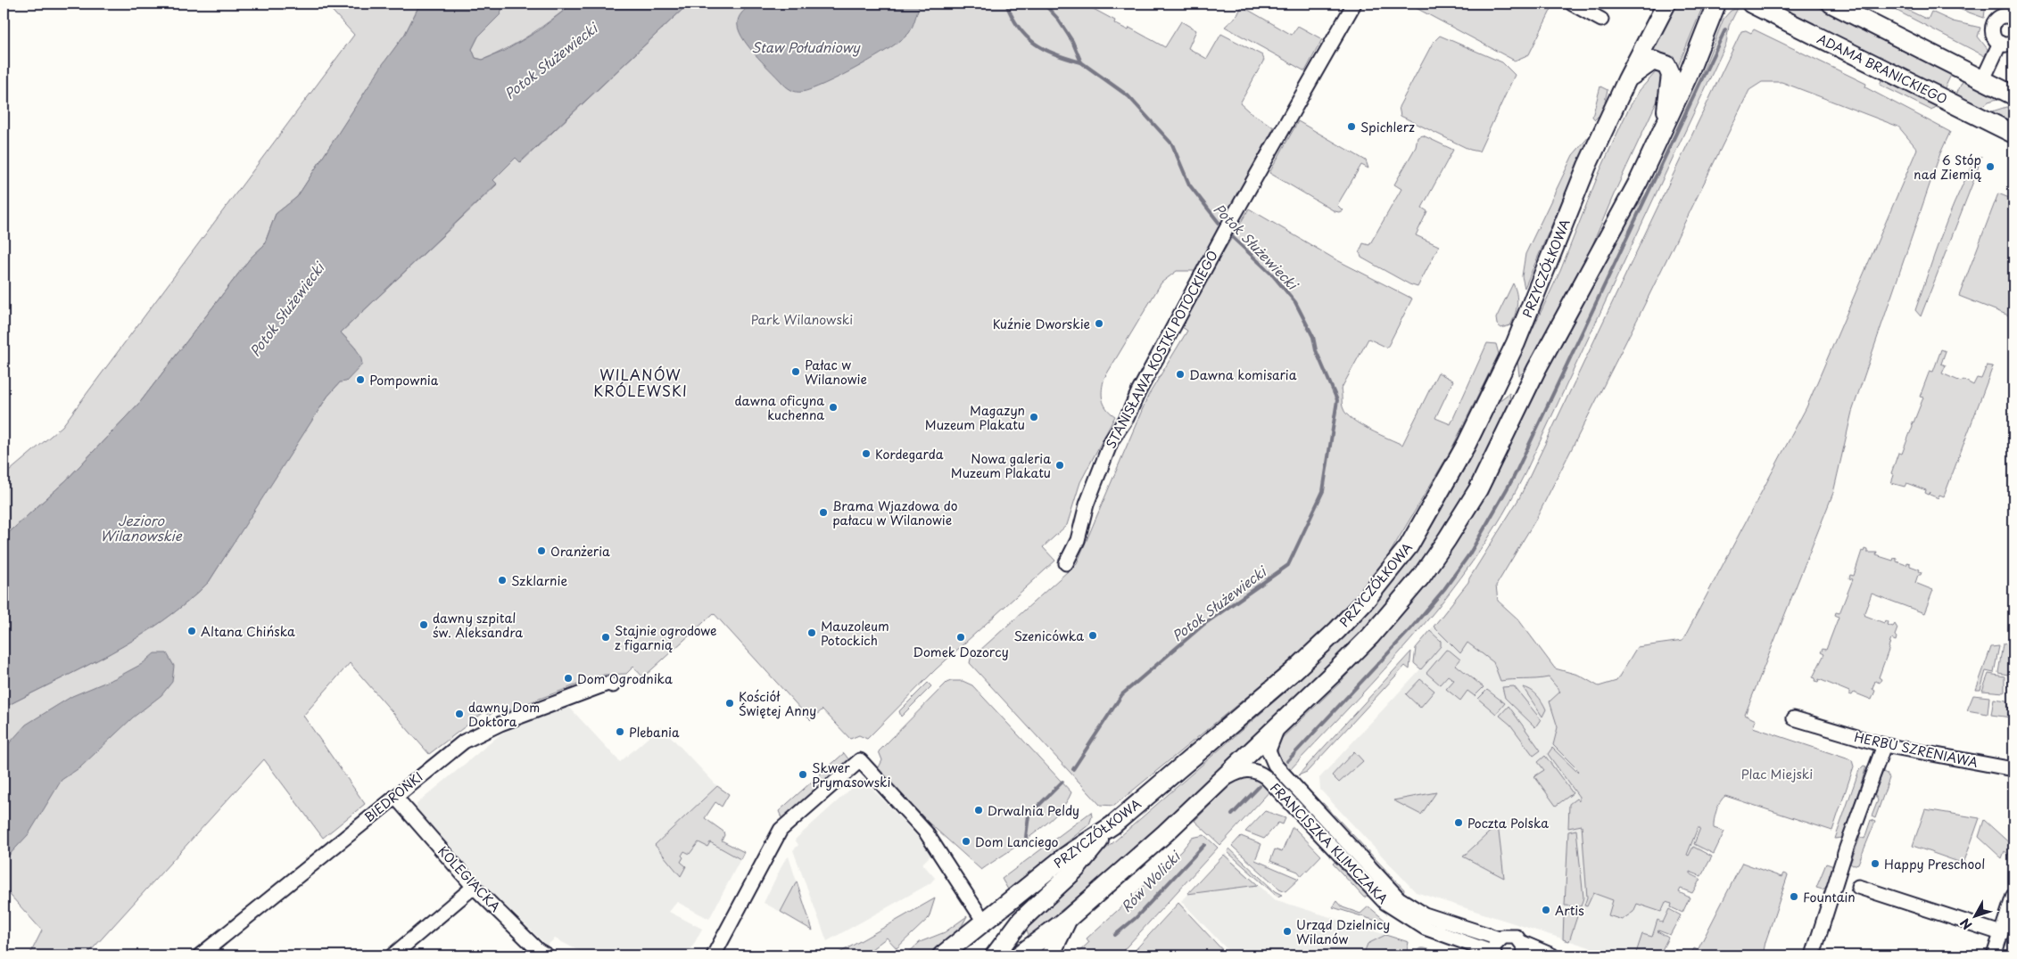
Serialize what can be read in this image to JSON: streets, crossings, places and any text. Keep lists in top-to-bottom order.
{
  "streets": {
    "main road": ["ADAMA BRANICKIEGO", "PRZYCZÓŁKOWA"],
    "street": [
      "STANISŁAWA KOSTKI POTOCKIEGO",
      "HERBU SZRENIAWA",
      "BIEDRONKI",
      "FRANCISZKA KLIMCZAKA",
      "KOLEGIACKA"
    ]
  },
  "crossings": [
    ["BIEDRONKI", "KOLEGIACKA"]
  ],
  "districts": ["WILANÓW KRÓLEWSKI"],
  "water": [
    "Staw Południowy",
    "Potok Służewiecki",
    "Jezioro Wilanowskie",
    "Rów Wolicki"
  ],
  "parks": ["Park Wilanowski", "Plac Miejski"],
  "places": [
    "Spichlerz",
    "6 Stóp nad Ziemią",
    "Kuźnie Dworskie",
    "Pałac w Wilanowie",
    "Dawna komisaria",
    "Pompownia",
    "dawna oficyna kuchenna",
    "Magazyn Muzeum Plakatu",
    "Kordegarda",
    "Nowa galeria Muzeum Plakatu",
    "Brama Wjazdowa do pałacu w Wilanowie",
    "Oranżeria",
    "Szklarnie",
    "dawny szpital św. Aleksandra",
    "Altana Chińska",
    "Mauzoleum Potockich",
    "Szenicówka",
    "Stajnie ogrodowe z figarnią",
    "Domek Dozorcy",
    "Dom Ogrodnika",
    "Kościół Świętej Anny",
    "dawny Dom Doktora",
    "Plebania",
    "Skwer Prymasowski",
    "Drwalnia Peldy",
    "Poczta Polska",
    "Dom Lanciego",
    "Happy Preschool",
    "Fountain",
    "Artis",
    "Urząd Dzielnicy Wilanów"
  ],
  "north": "bottom left"
}
